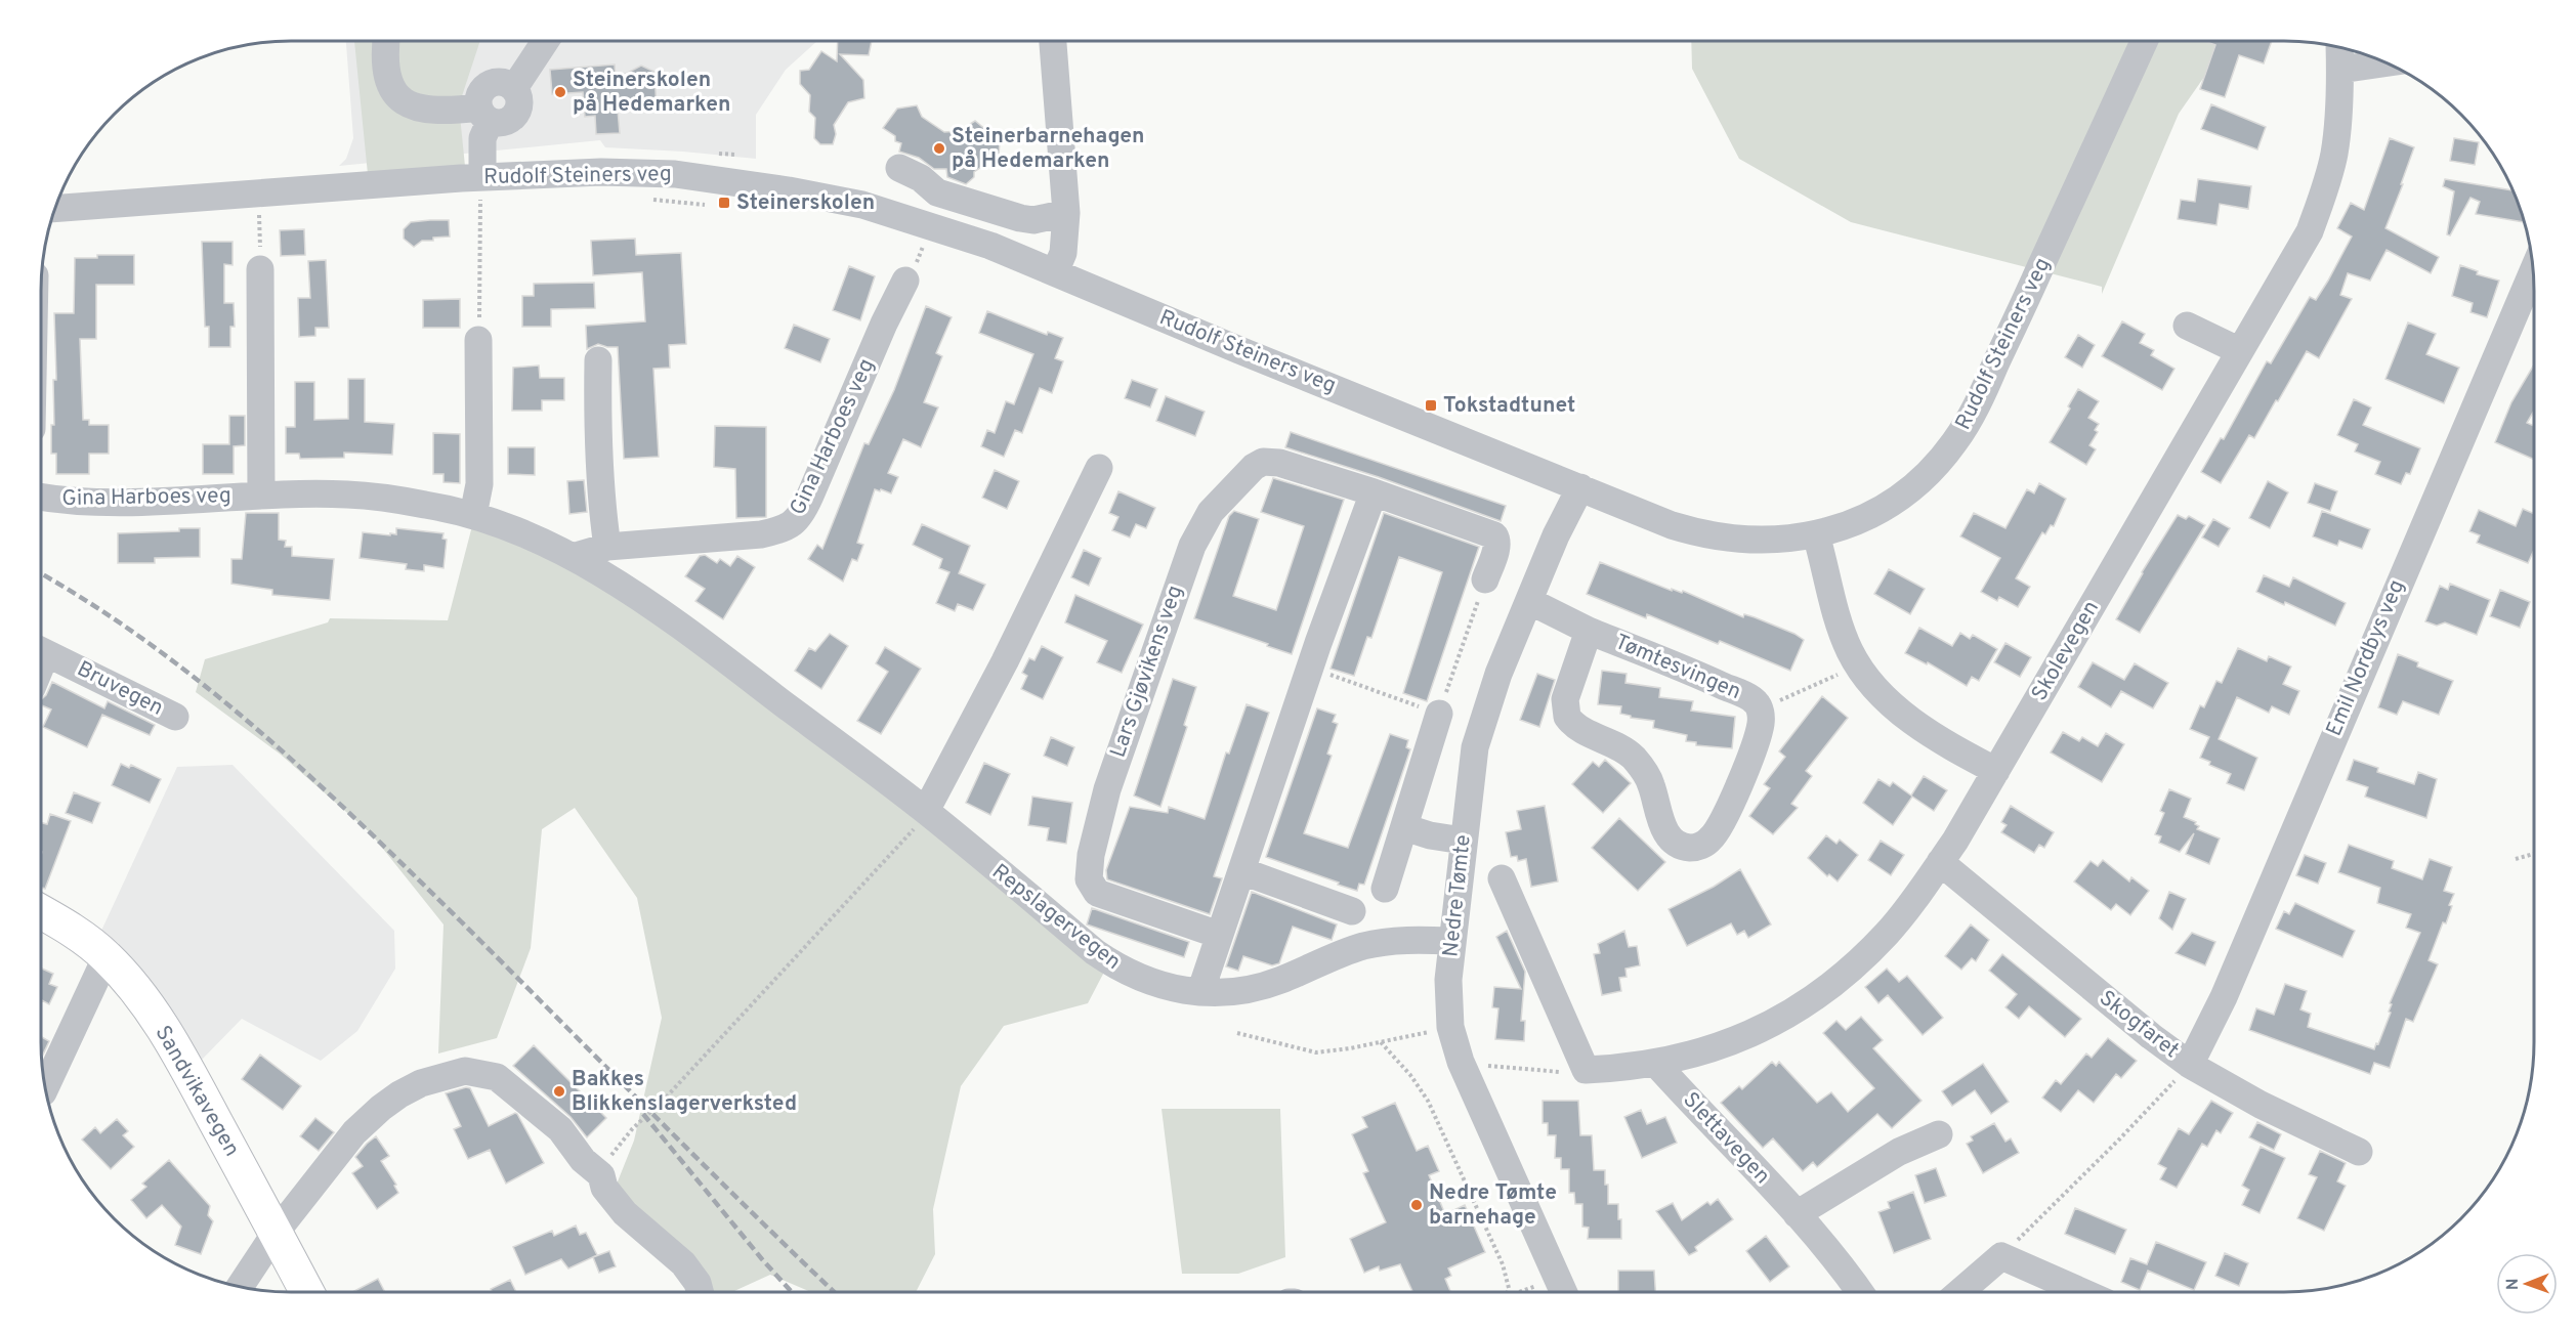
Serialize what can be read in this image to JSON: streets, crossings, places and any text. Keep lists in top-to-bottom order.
{
  "streets": {
    "main road": ["Sandvikavegen"],
    "street": [
      "Rudolf Steiners veg",
      "Gina Harboes veg",
      "Skolevegen",
      "Emil Nordbys veg",
      "Tømtesvingen",
      "Lars Gjøvikens veg",
      "Bruvegen",
      "Nedre Tømte",
      "Repslagervegen",
      "Skogfaret",
      "Slettavegen"
    ]
  },
  "crossings": [
    ["Rudolf Steiners veg", "Nedre Tømte"],
    ["Gina Harboes veg", "Repslagervegen"],
    ["Skolevegen", "Skogfaret"],
    ["Skolevegen", "Slettavegen"],
    ["Emil Nordbys veg", "Skogfaret"],
    ["Tømtesvingen", "Nedre Tømte"],
    ["Nedre Tømte", "Repslagervegen"]
  ],
  "places": {
    "other": [
      "Steinerskolen på Hedemarken",
      "Steinerbarnehagen på Hedemarken",
      "Bakkes Blikkenslagerverksted",
      "Nedre Tømte barnehage"
    ],
    "transit": ["Steinerskolen", "Tokstadtunet"]
  },
  "north": "left"
}
